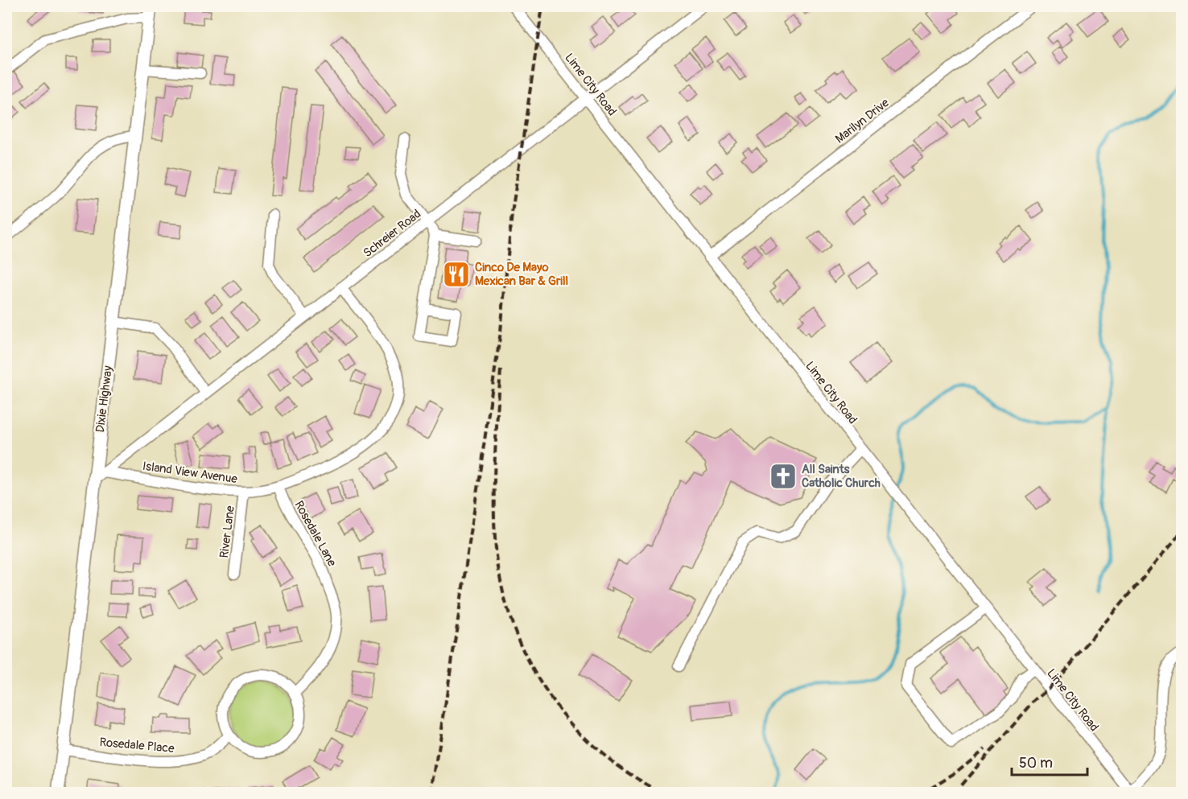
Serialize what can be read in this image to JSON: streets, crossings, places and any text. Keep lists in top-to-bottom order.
{
  "streets": {
    "main road": ["Dixie Highway"],
    "street": [
      "Lime City Road",
      "Marilyn Drive",
      "Schreier Road",
      "Island View Avenue",
      "River Lane",
      "Rosedale Lane",
      "Rosedale Place"
    ]
  },
  "crossings": [
    ["Lime City Road", "Marilyn Drive"],
    ["Lime City Road", "Schreier Road"],
    ["Schreier Road", "Dixie Highway"],
    ["Schreier Road", "Island View Avenue"],
    ["Dixie Highway", "Rosedale Place"],
    ["Island View Avenue", "River Lane"],
    ["Island View Avenue", "Rosedale Lane"],
    ["Rosedale Lane", "Rosedale Place"]
  ],
  "places": {
    "restaurant": ["Cinco De Mayo Mexican Bar & Grill"],
    "church": ["All Saints Catholic Church"]
  },
  "scale_bar": "50 m"
}
